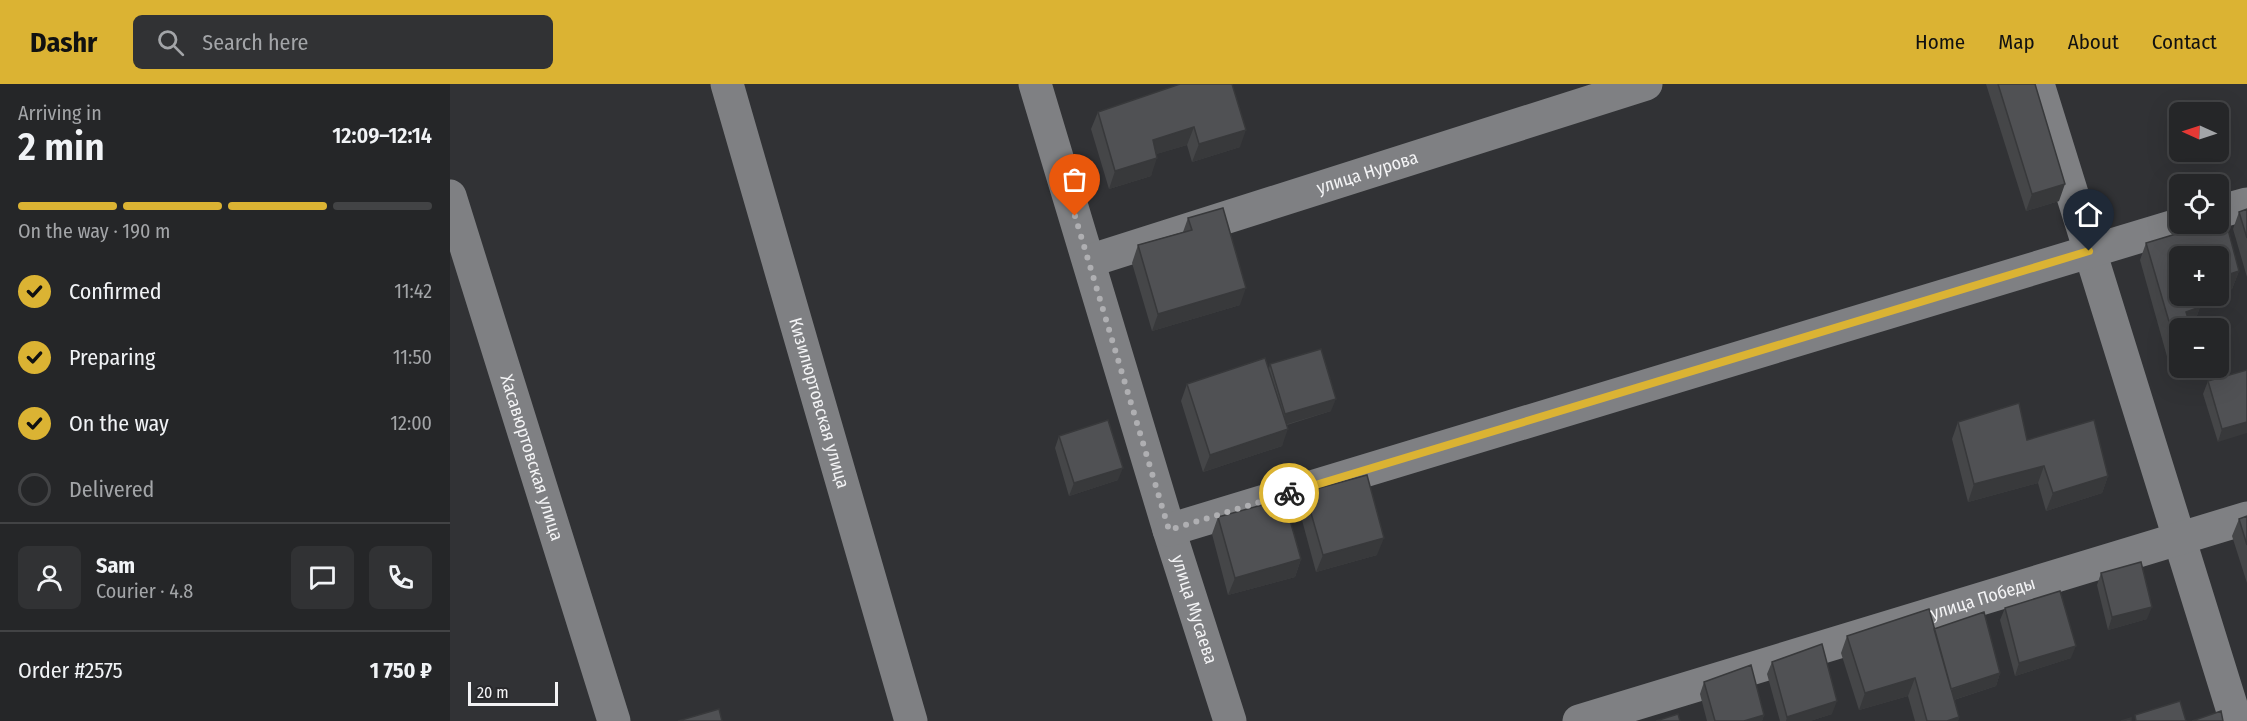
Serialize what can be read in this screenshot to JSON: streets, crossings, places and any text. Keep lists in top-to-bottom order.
{
  "streets": {
    "street": [
      "улица Нурова",
      "Кизилюртовская улица",
      "Хасавюртовская улица",
      "улица Победы",
      "улица Мусаева"
    ]
  },
  "crossings": [
    ["улица Нурова", "улица Мусаева"]
  ],
  "scale_bar": "20 m",
  "north": "left",
  "page": {
    "header": "Dashr",
    "search": "Search here",
    "nav": [
      "Home",
      "Map",
      "About",
      "Contact"
    ],
    "heading": ["2 min", "Arriving in", "12:09–12:14"],
    "panel": [
      "Sam",
      "Courier · 4.8",
      "Order #2575",
      "1 750 ₽"
    ],
    "map_buttons": ["+", "−"],
    "bar": "On the way · 190 m",
    "list": [
      ["Confirmed", "11:42"],
      ["Preparing", "11:50"],
      ["On the way", "12:00"],
      "Delivered"
    ],
    "scale": "20 m"
  }
}
